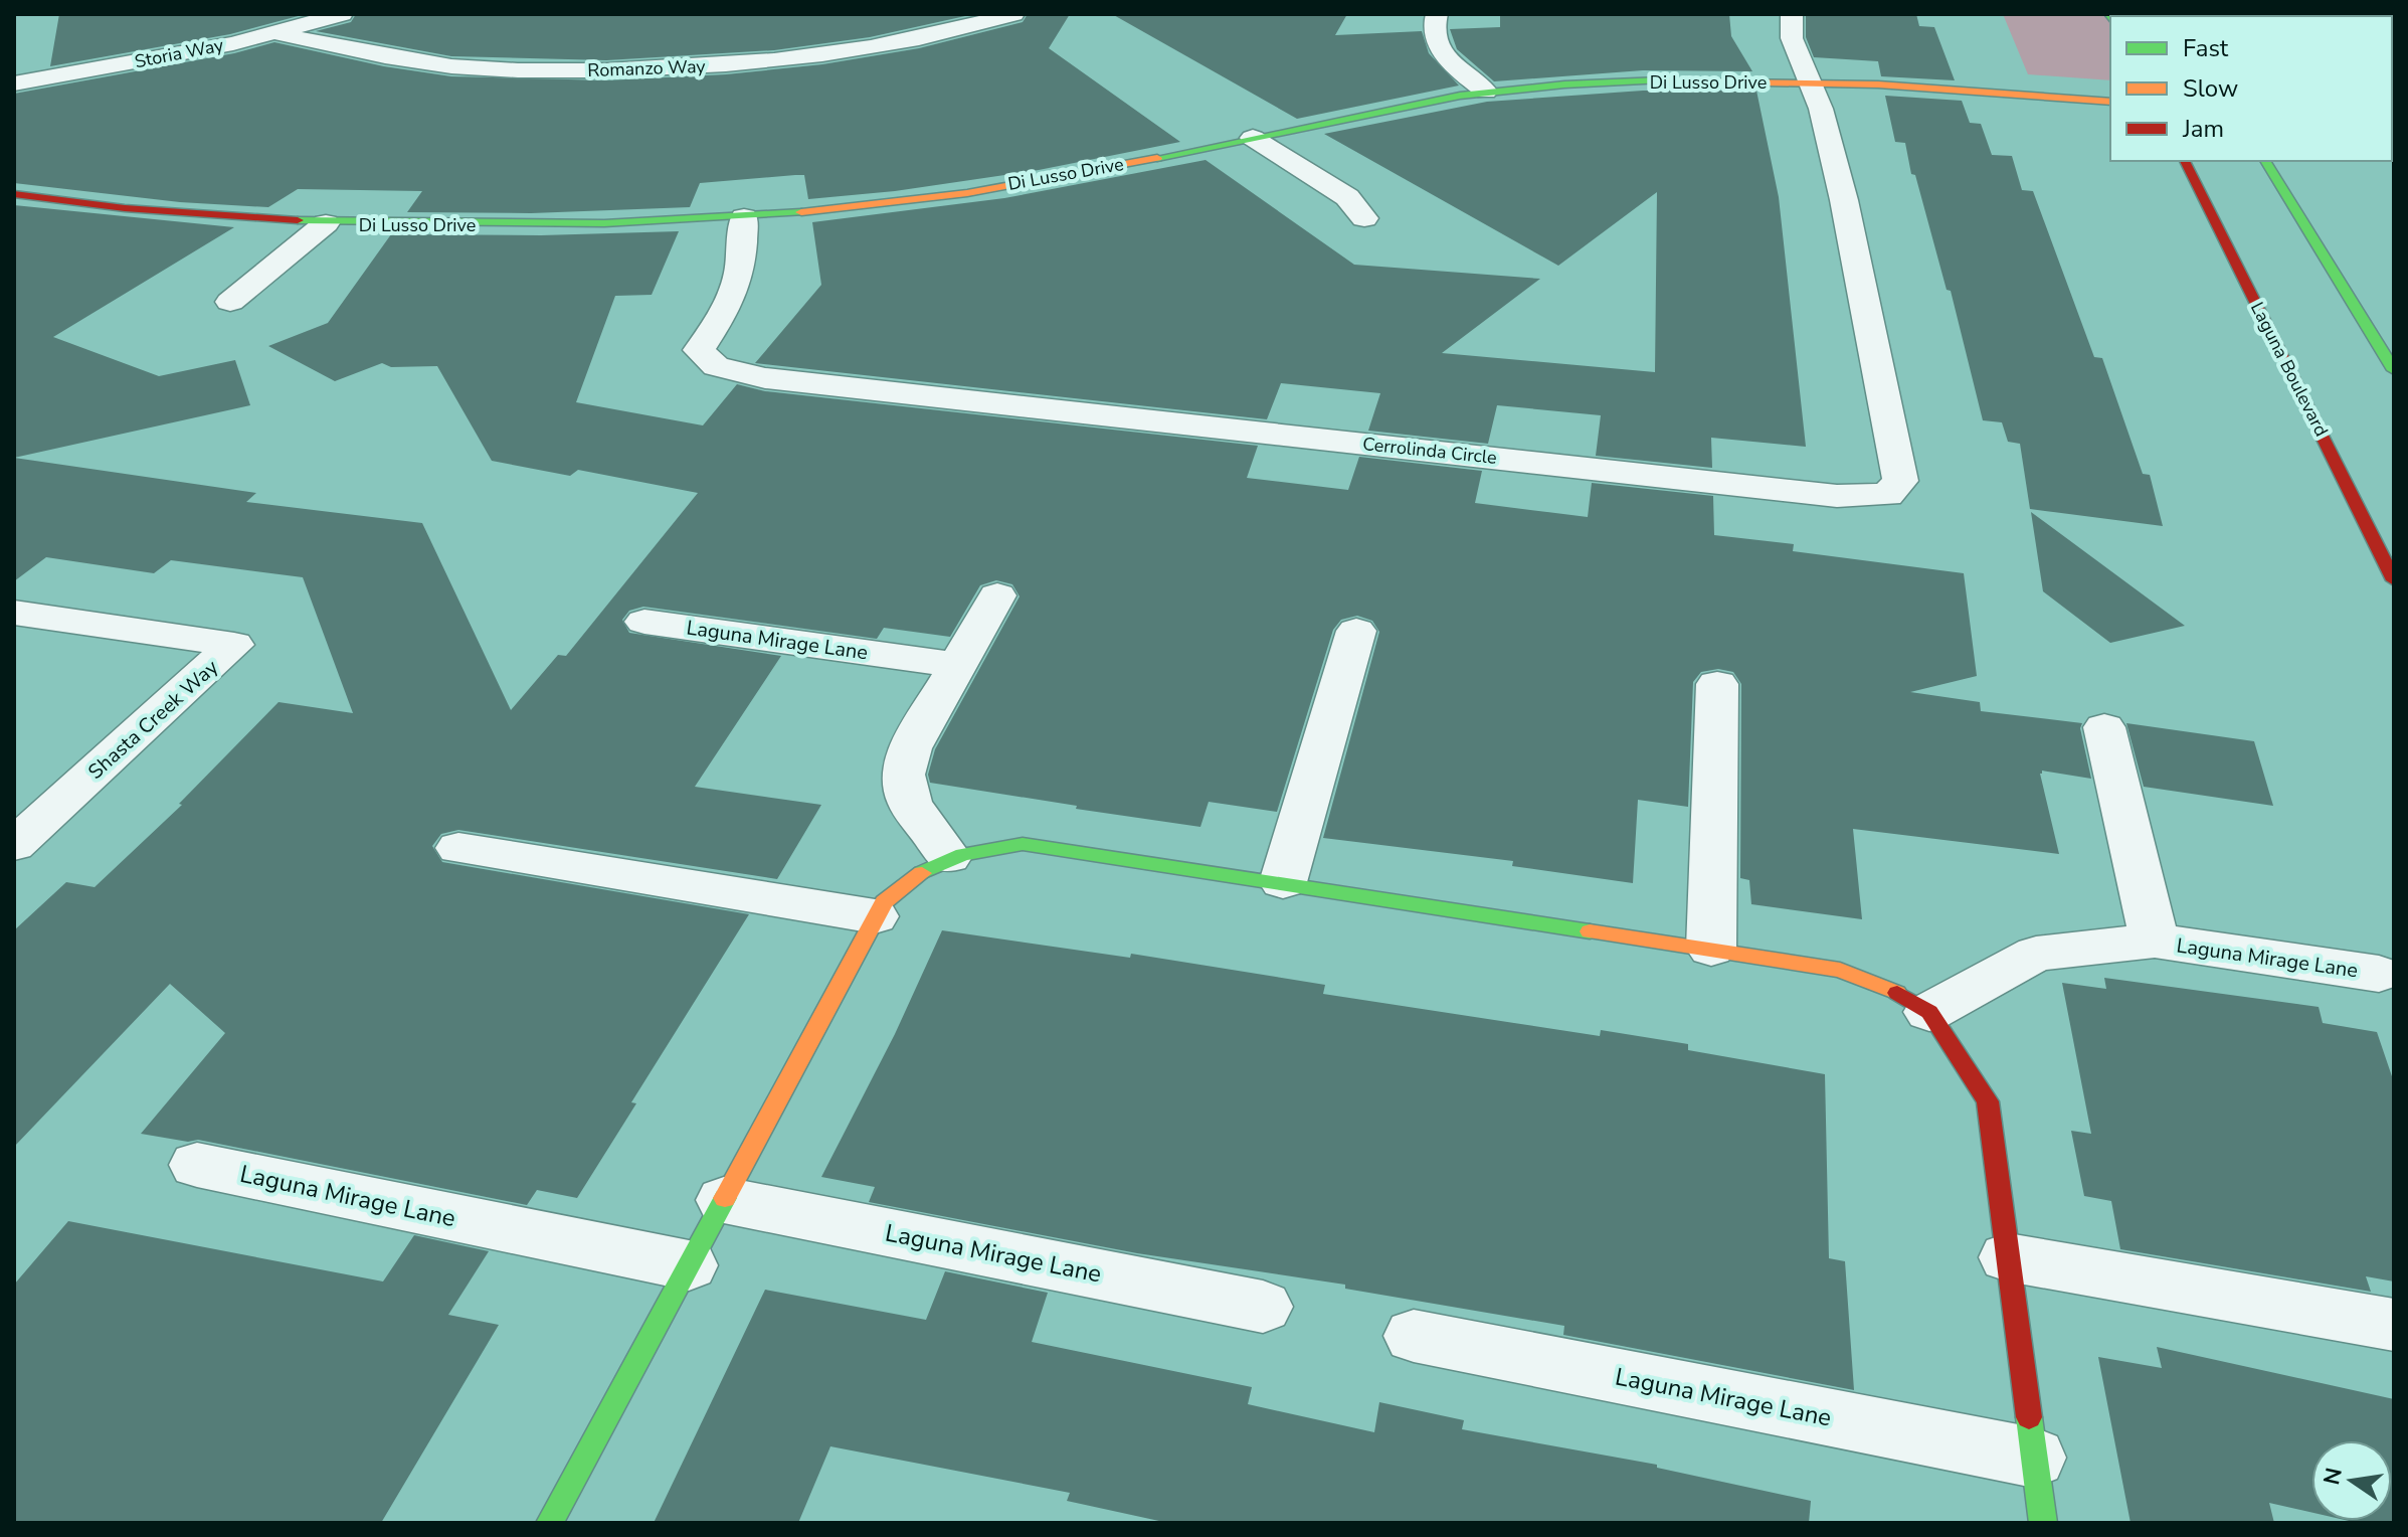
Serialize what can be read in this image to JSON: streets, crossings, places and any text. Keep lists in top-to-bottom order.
{
  "streets": {
    "street": [
      "Storia Way",
      "Romanzo Way",
      "Di Lusso Drive",
      "Laguna Boulevard",
      "Cerrolinda Circle",
      "Laguna Mirage Lane",
      "Shasta Creek Way"
    ]
  },
  "crossings": [
    ["Storia Way", "Romanzo Way"],
    ["Di Lusso Drive", "Cerrolinda Circle"]
  ],
  "legend": ["Fast", "Slow", "Jam"],
  "north": "left"
}
